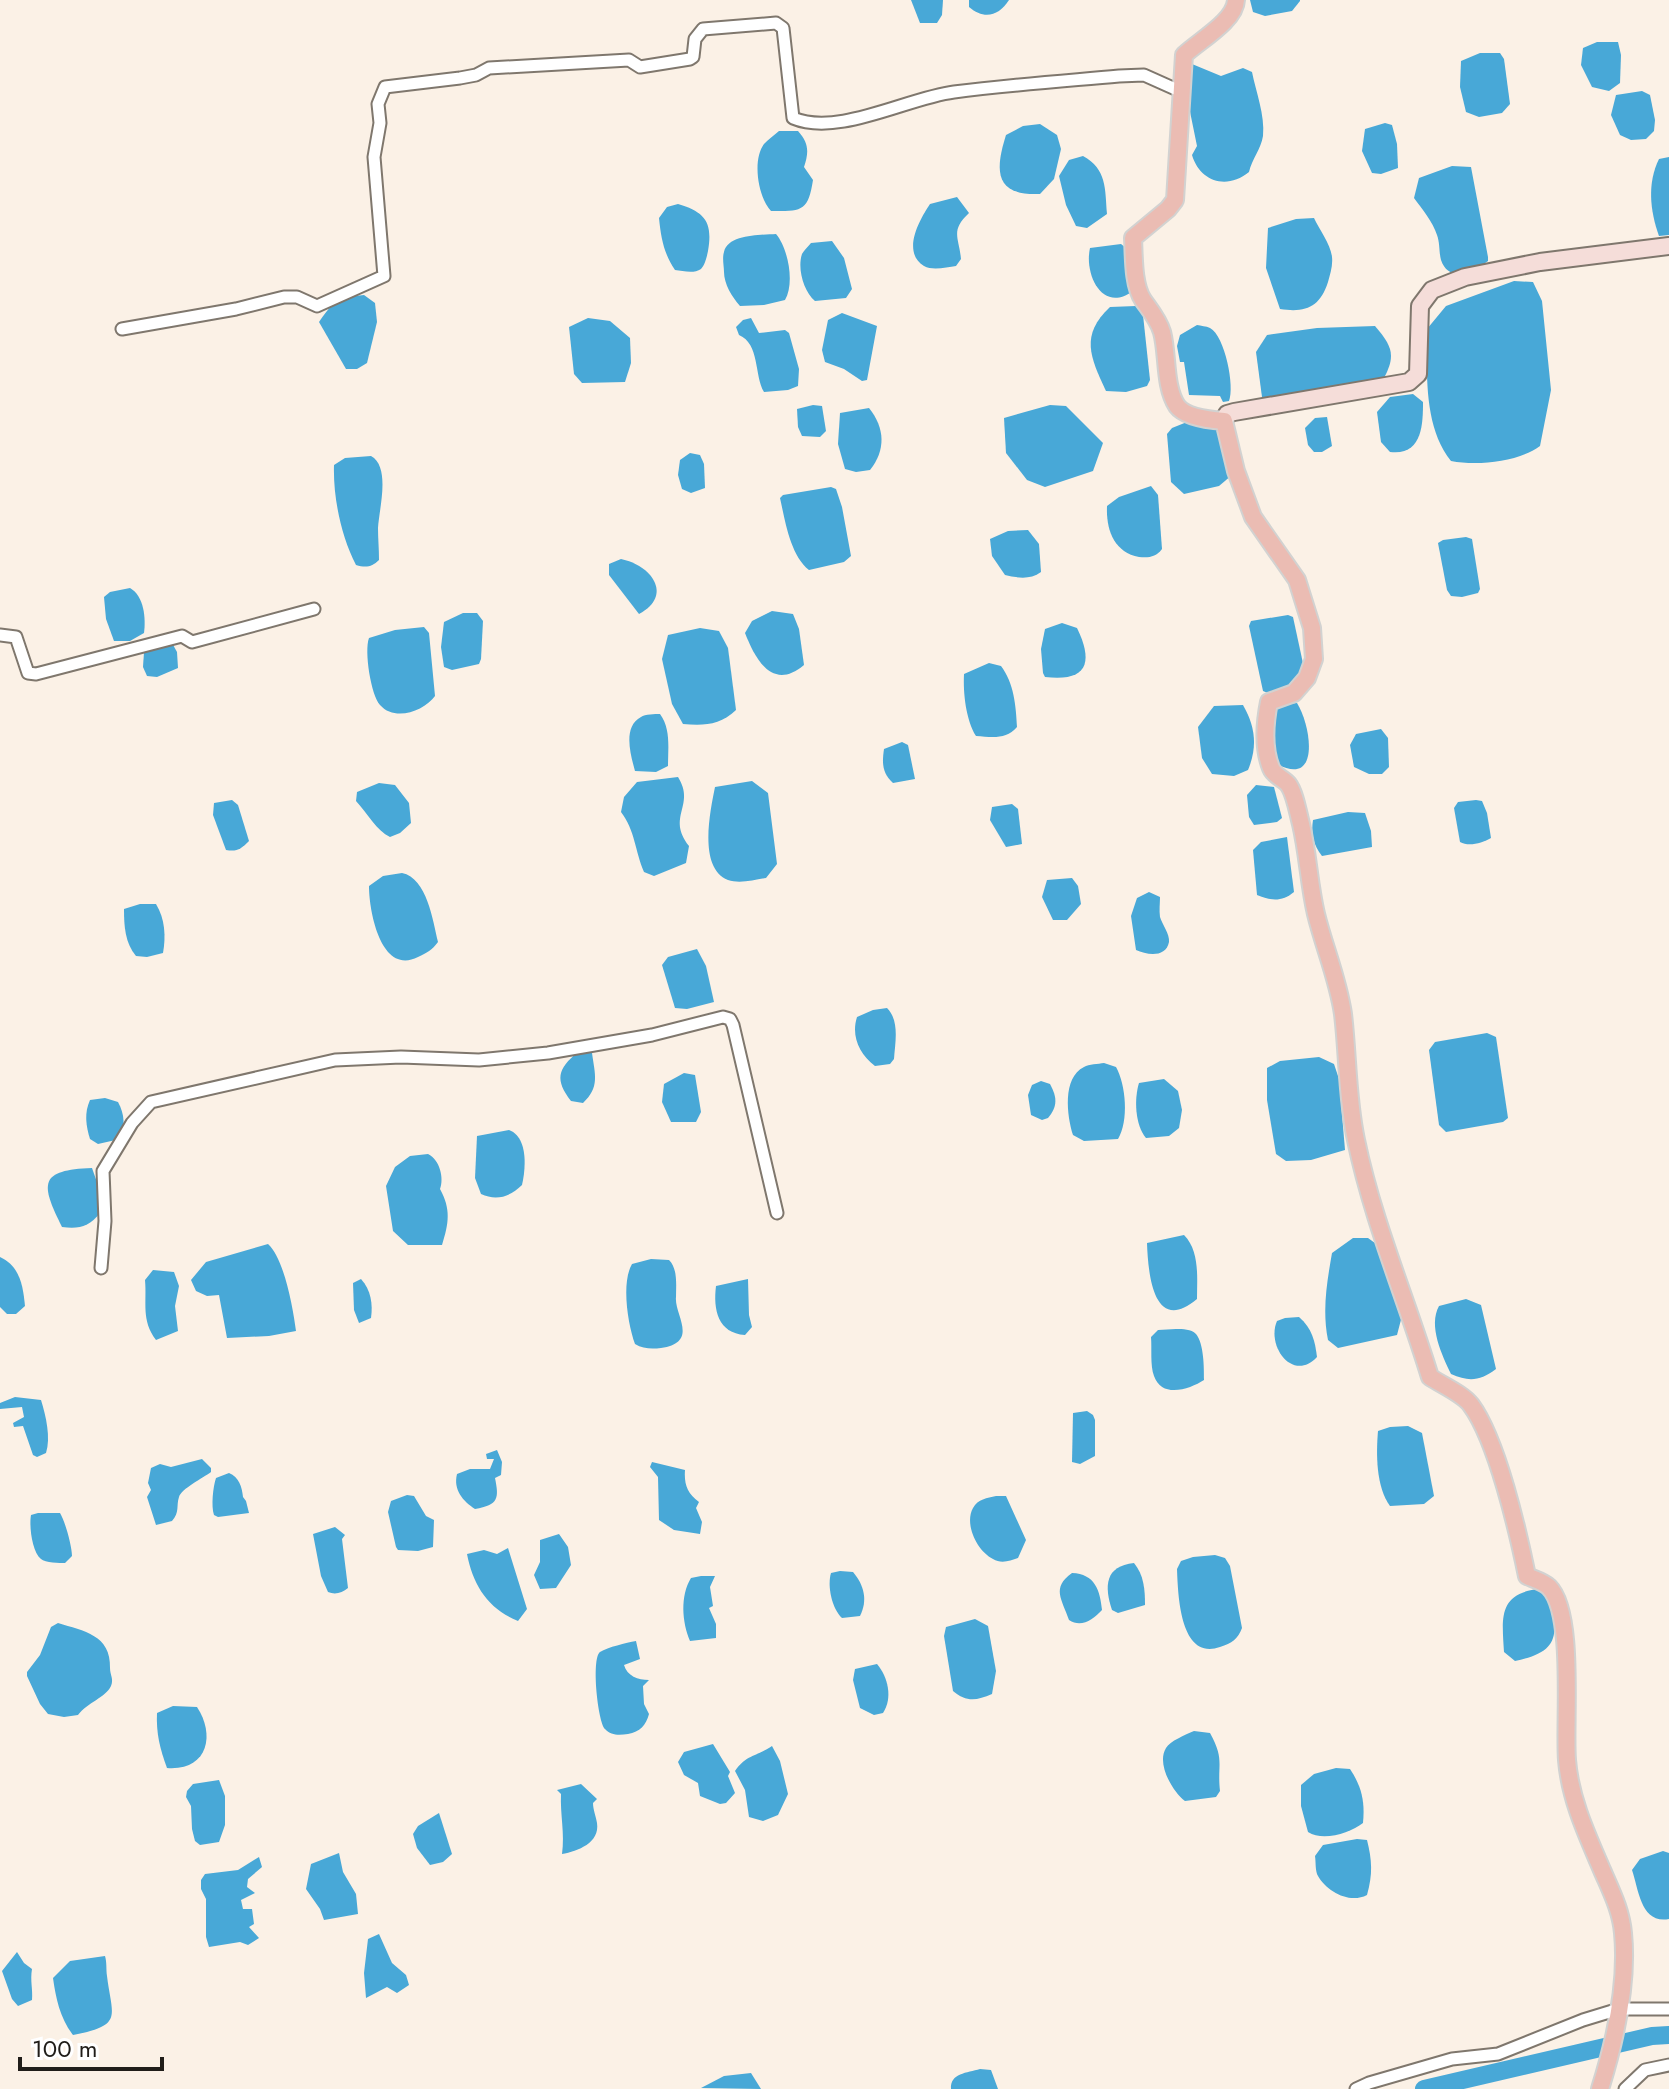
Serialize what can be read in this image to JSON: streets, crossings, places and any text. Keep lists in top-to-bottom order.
{
  "scale_bar": "100 m"
}
